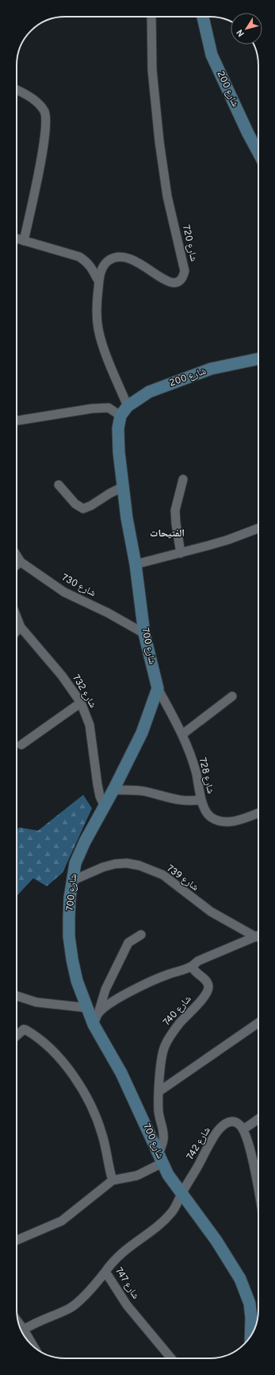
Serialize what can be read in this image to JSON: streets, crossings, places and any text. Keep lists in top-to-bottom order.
{
  "streets": {
    "main road": ["شارع 200", "شارع 700"],
    "street": [
      "شارع 720",
      "شارع 730",
      "شارع 732",
      "شارع 728",
      "شارع 739",
      "شارع 740",
      "شارع 742",
      "شارع 747"
    ]
  },
  "crossings": [
    ["شارع 200", "شارع 720"],
    ["شارع 200", "شارع 700"],
    ["شارع 720", "شارع 700"],
    ["شارع 730", "شارع 700"],
    ["شارع 700", "شارع 732"],
    ["شارع 700", "شارع 728"],
    ["شارع 700", "شارع 739"],
    ["شارع 700", "شارع 740"],
    ["شارع 700", "شارع 742"],
    ["شارع 700", "شارع 747"],
    ["شارع 742", "شارع 747"]
  ],
  "districts": ["الفتيحات"],
  "north": "bottom left"
}
